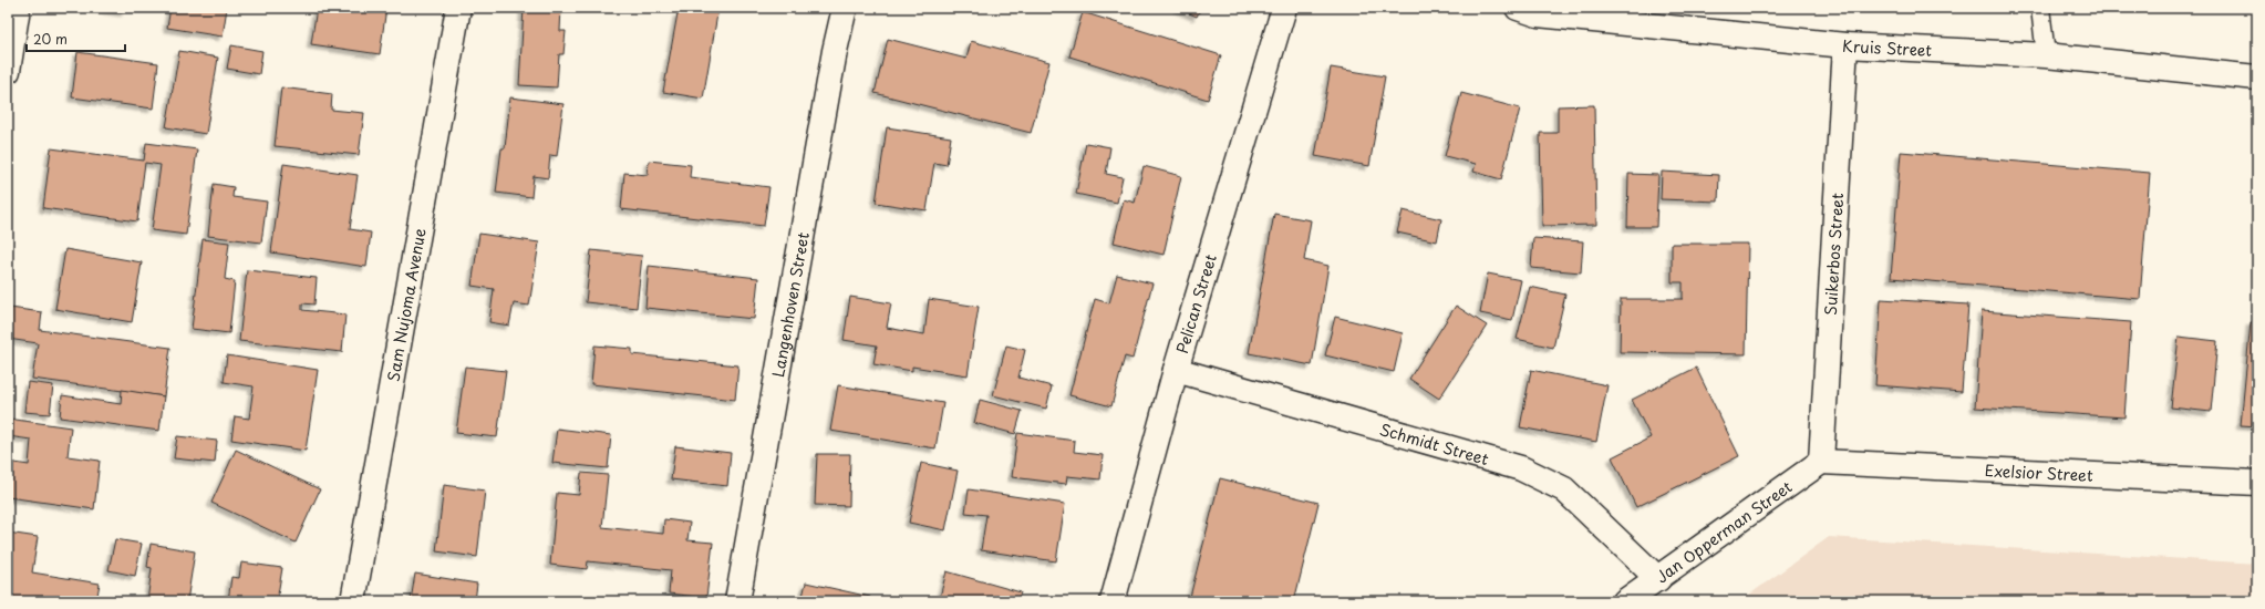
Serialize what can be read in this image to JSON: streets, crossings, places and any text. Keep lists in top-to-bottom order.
{
  "streets": {
    "street": [
      "Kruis Street",
      "Suikerbos Street",
      "Pelican Street",
      "Sam Nujoma Avenue",
      "Langenhoven Street",
      "Schmidt Street",
      "Exelsior Street",
      "Jan Opperman Street"
    ]
  },
  "crossings": [
    ["Kruis Street", "Suikerbos Street"],
    ["Suikerbos Street", "Exelsior Street"],
    ["Suikerbos Street", "Jan Opperman Street"],
    ["Pelican Street", "Schmidt Street"],
    ["Schmidt Street", "Jan Opperman Street"],
    ["Exelsior Street", "Jan Opperman Street"]
  ],
  "scale_bar": "20 m"
}
